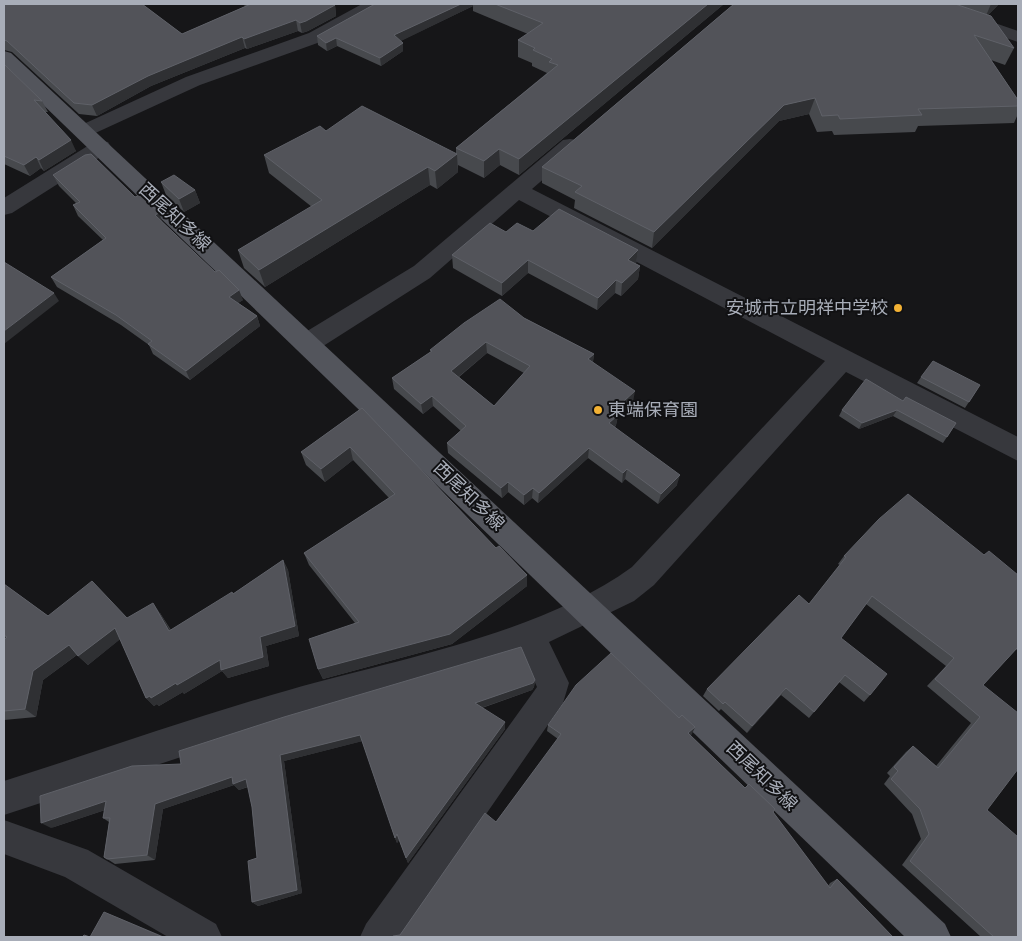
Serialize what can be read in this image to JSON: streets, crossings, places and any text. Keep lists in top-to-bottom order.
{
  "streets": {
    "main road": ["西尾知多線"]
  },
  "places": ["安城市立明祥中学校", "東端保育園"]
}
